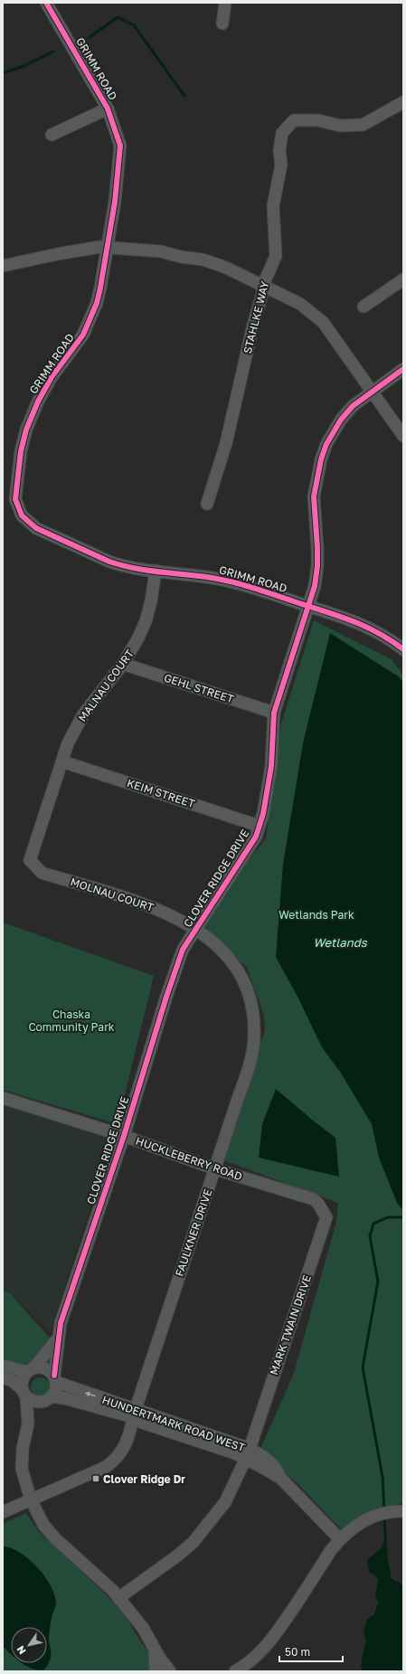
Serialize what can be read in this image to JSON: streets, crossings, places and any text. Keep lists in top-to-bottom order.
{
  "streets": {
    "street": [
      "GRIMM ROAD",
      "STAHLKE WAY",
      "MALNAU COURT",
      "GEHL STREET",
      "KEIM STREET",
      "CLOVER RIDGE DRIVE",
      "MOLNAU COURT",
      "HUCKLEBERRY ROAD",
      "FAULKNER DRIVE",
      "MARK TWAIN DRIVE",
      "HUNDERTMARK ROAD WEST"
    ]
  },
  "crossings": [
    ["GRIMM ROAD", "MALNAU COURT"],
    ["GRIMM ROAD", "CLOVER RIDGE DRIVE"],
    ["MALNAU COURT", "GEHL STREET"],
    ["MALNAU COURT", "KEIM STREET"],
    ["MALNAU COURT", "MOLNAU COURT"],
    ["GEHL STREET", "CLOVER RIDGE DRIVE"],
    ["KEIM STREET", "CLOVER RIDGE DRIVE"],
    ["CLOVER RIDGE DRIVE", "MOLNAU COURT"],
    ["CLOVER RIDGE DRIVE", "HUCKLEBERRY ROAD"],
    ["CLOVER RIDGE DRIVE", "FAULKNER DRIVE"],
    ["CLOVER RIDGE DRIVE", "HUNDERTMARK ROAD WEST"],
    ["MOLNAU COURT", "FAULKNER DRIVE"],
    ["HUCKLEBERRY ROAD", "FAULKNER DRIVE"],
    ["HUCKLEBERRY ROAD", "MARK TWAIN DRIVE"],
    ["FAULKNER DRIVE", "HUNDERTMARK ROAD WEST"],
    ["MARK TWAIN DRIVE", "HUNDERTMARK ROAD WEST"]
  ],
  "water": ["Wetlands"],
  "parks": ["Wetlands Park", "Chaska Community Park"],
  "places": {
    "transit": ["Clover Ridge Dr"]
  },
  "scale_bar": "50 m",
  "north": "bottom left"
}
